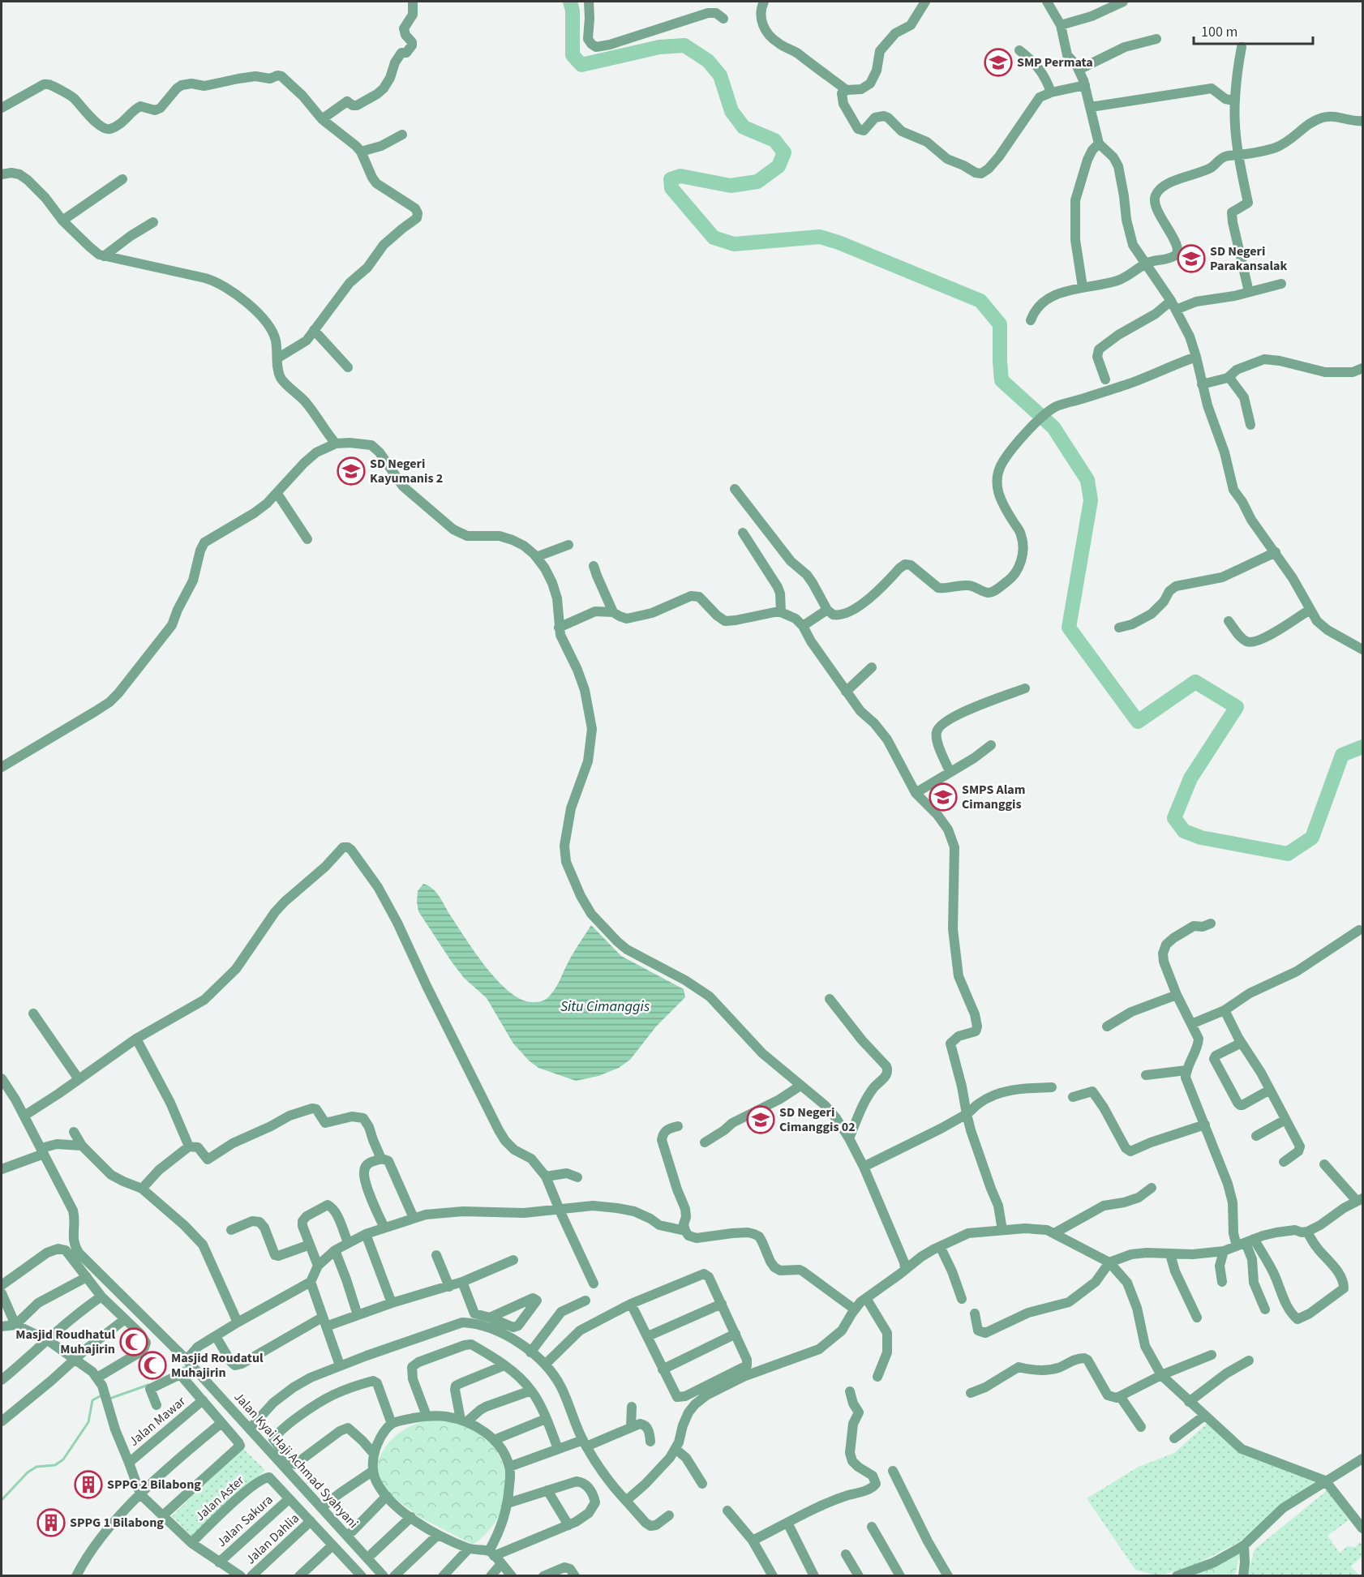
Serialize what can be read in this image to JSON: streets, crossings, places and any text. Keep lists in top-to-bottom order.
{
  "streets": {
    "street": [
      "Jalan Mawar",
      "Jalan Kyai Haji Achmad Syahyani",
      "Jalan Aster",
      "Jalan Sakura",
      "Jalan Dahlia"
    ]
  },
  "crossings": [
    ["Jalan Aster", "Jalan Sakura"]
  ],
  "water": ["Situ Cimanggis"],
  "places": {
    "school or university": [
      "SMP Permata",
      "SD Negeri Parakansalak",
      "SD Negeri Kayumanis 2",
      "SMPS Alam Cimanggis",
      "SD Negeri Cimanggis 02"
    ],
    "mosque": ["Masjid Roudhatul Muhajirin", "Masjid Roudatul Muhajirin"],
    "building": ["SPPG 2 Bilabong", "SPPG 1 Bilabong"]
  },
  "scale_bar": "100 m"
}
